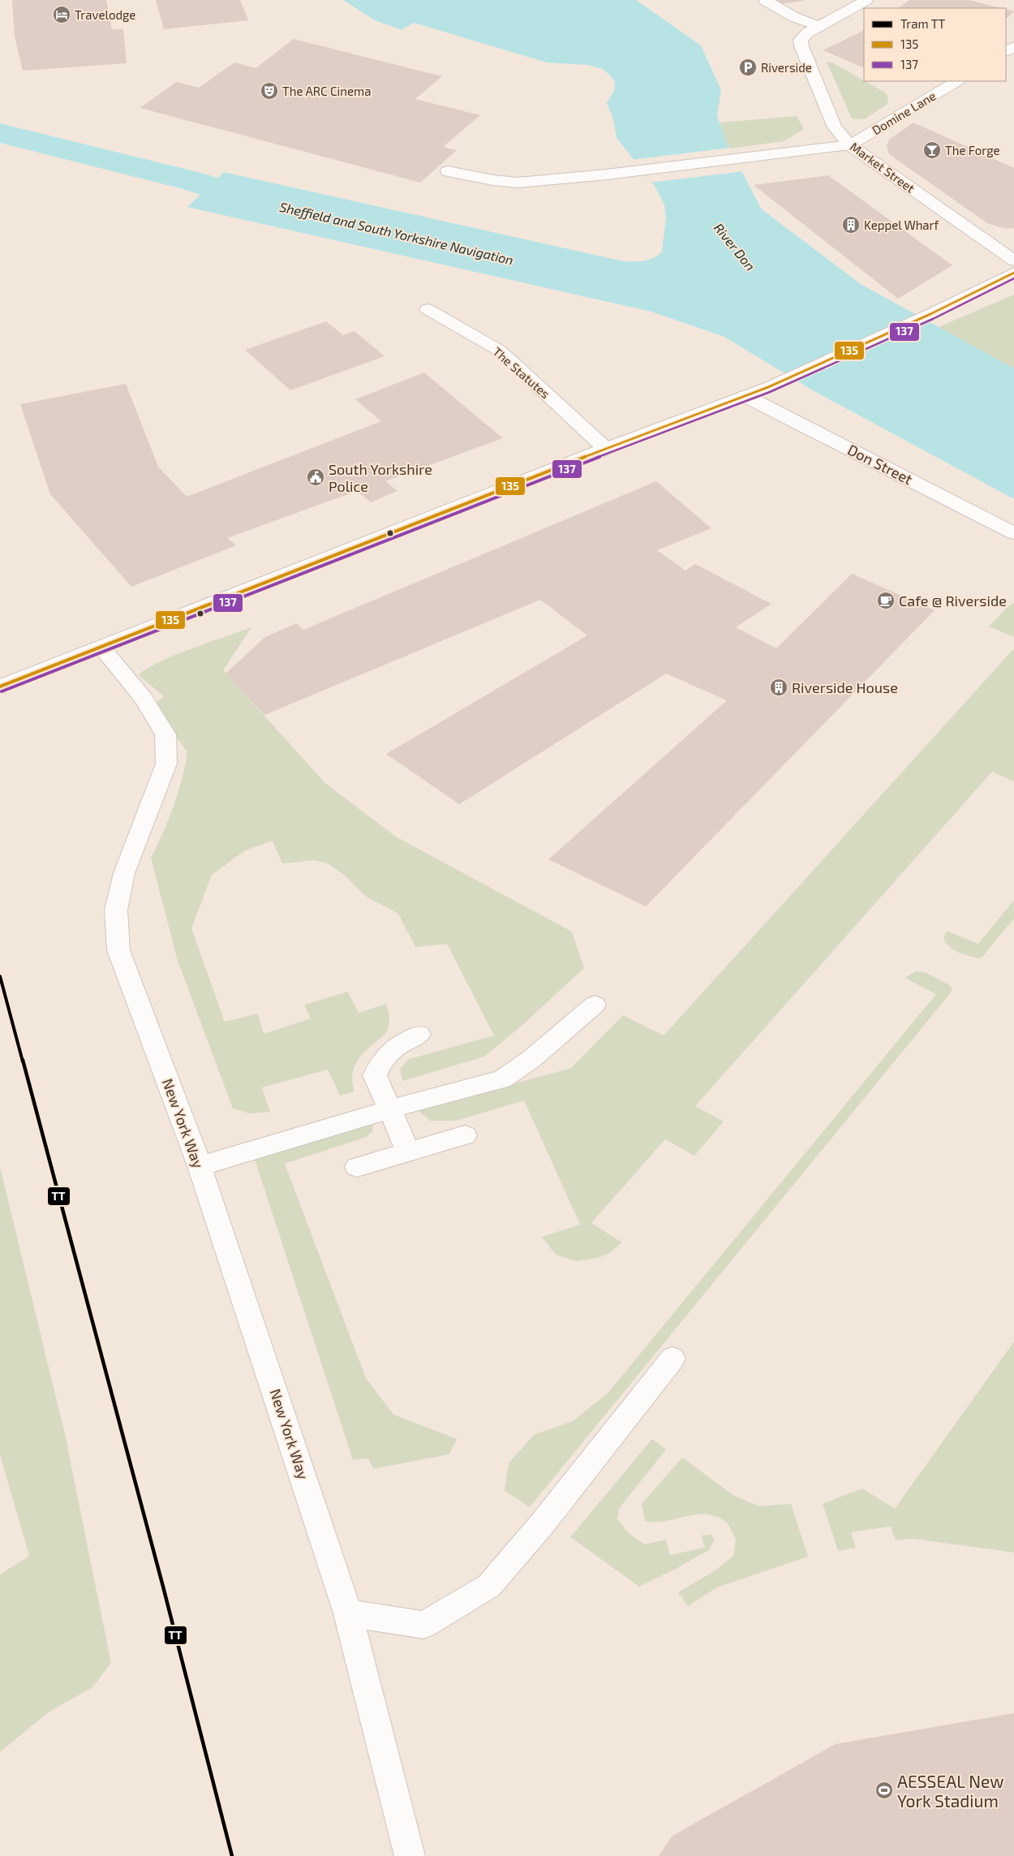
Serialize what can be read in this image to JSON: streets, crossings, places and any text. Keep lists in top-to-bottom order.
{
  "streets": {
    "street": [
      "Domine Lane",
      "Market Street",
      "The Statutes",
      "Don Street",
      "New York Way"
    ]
  },
  "crossings": [
    ["Domine Lane", "Market Street"]
  ],
  "water": ["Sheffield and South Yorkshire Navigation", "River Don"],
  "places": {
    "hotel": ["Travelodge"],
    "parking": ["Riverside"],
    "theatre": ["The ARC Cinema"],
    "bar": ["The Forge"],
    "building": ["Keppel Wharf", "Riverside House"],
    "public building": ["South Yorkshire Police"],
    "cafe": ["Cafe @ Riverside"],
    "sports": ["AESSEAL New York Stadium"]
  },
  "lines": ["transit line 135", "transit line 137", "tram line TT"],
  "legend": ["Tram TT", "135", "137"]
}
